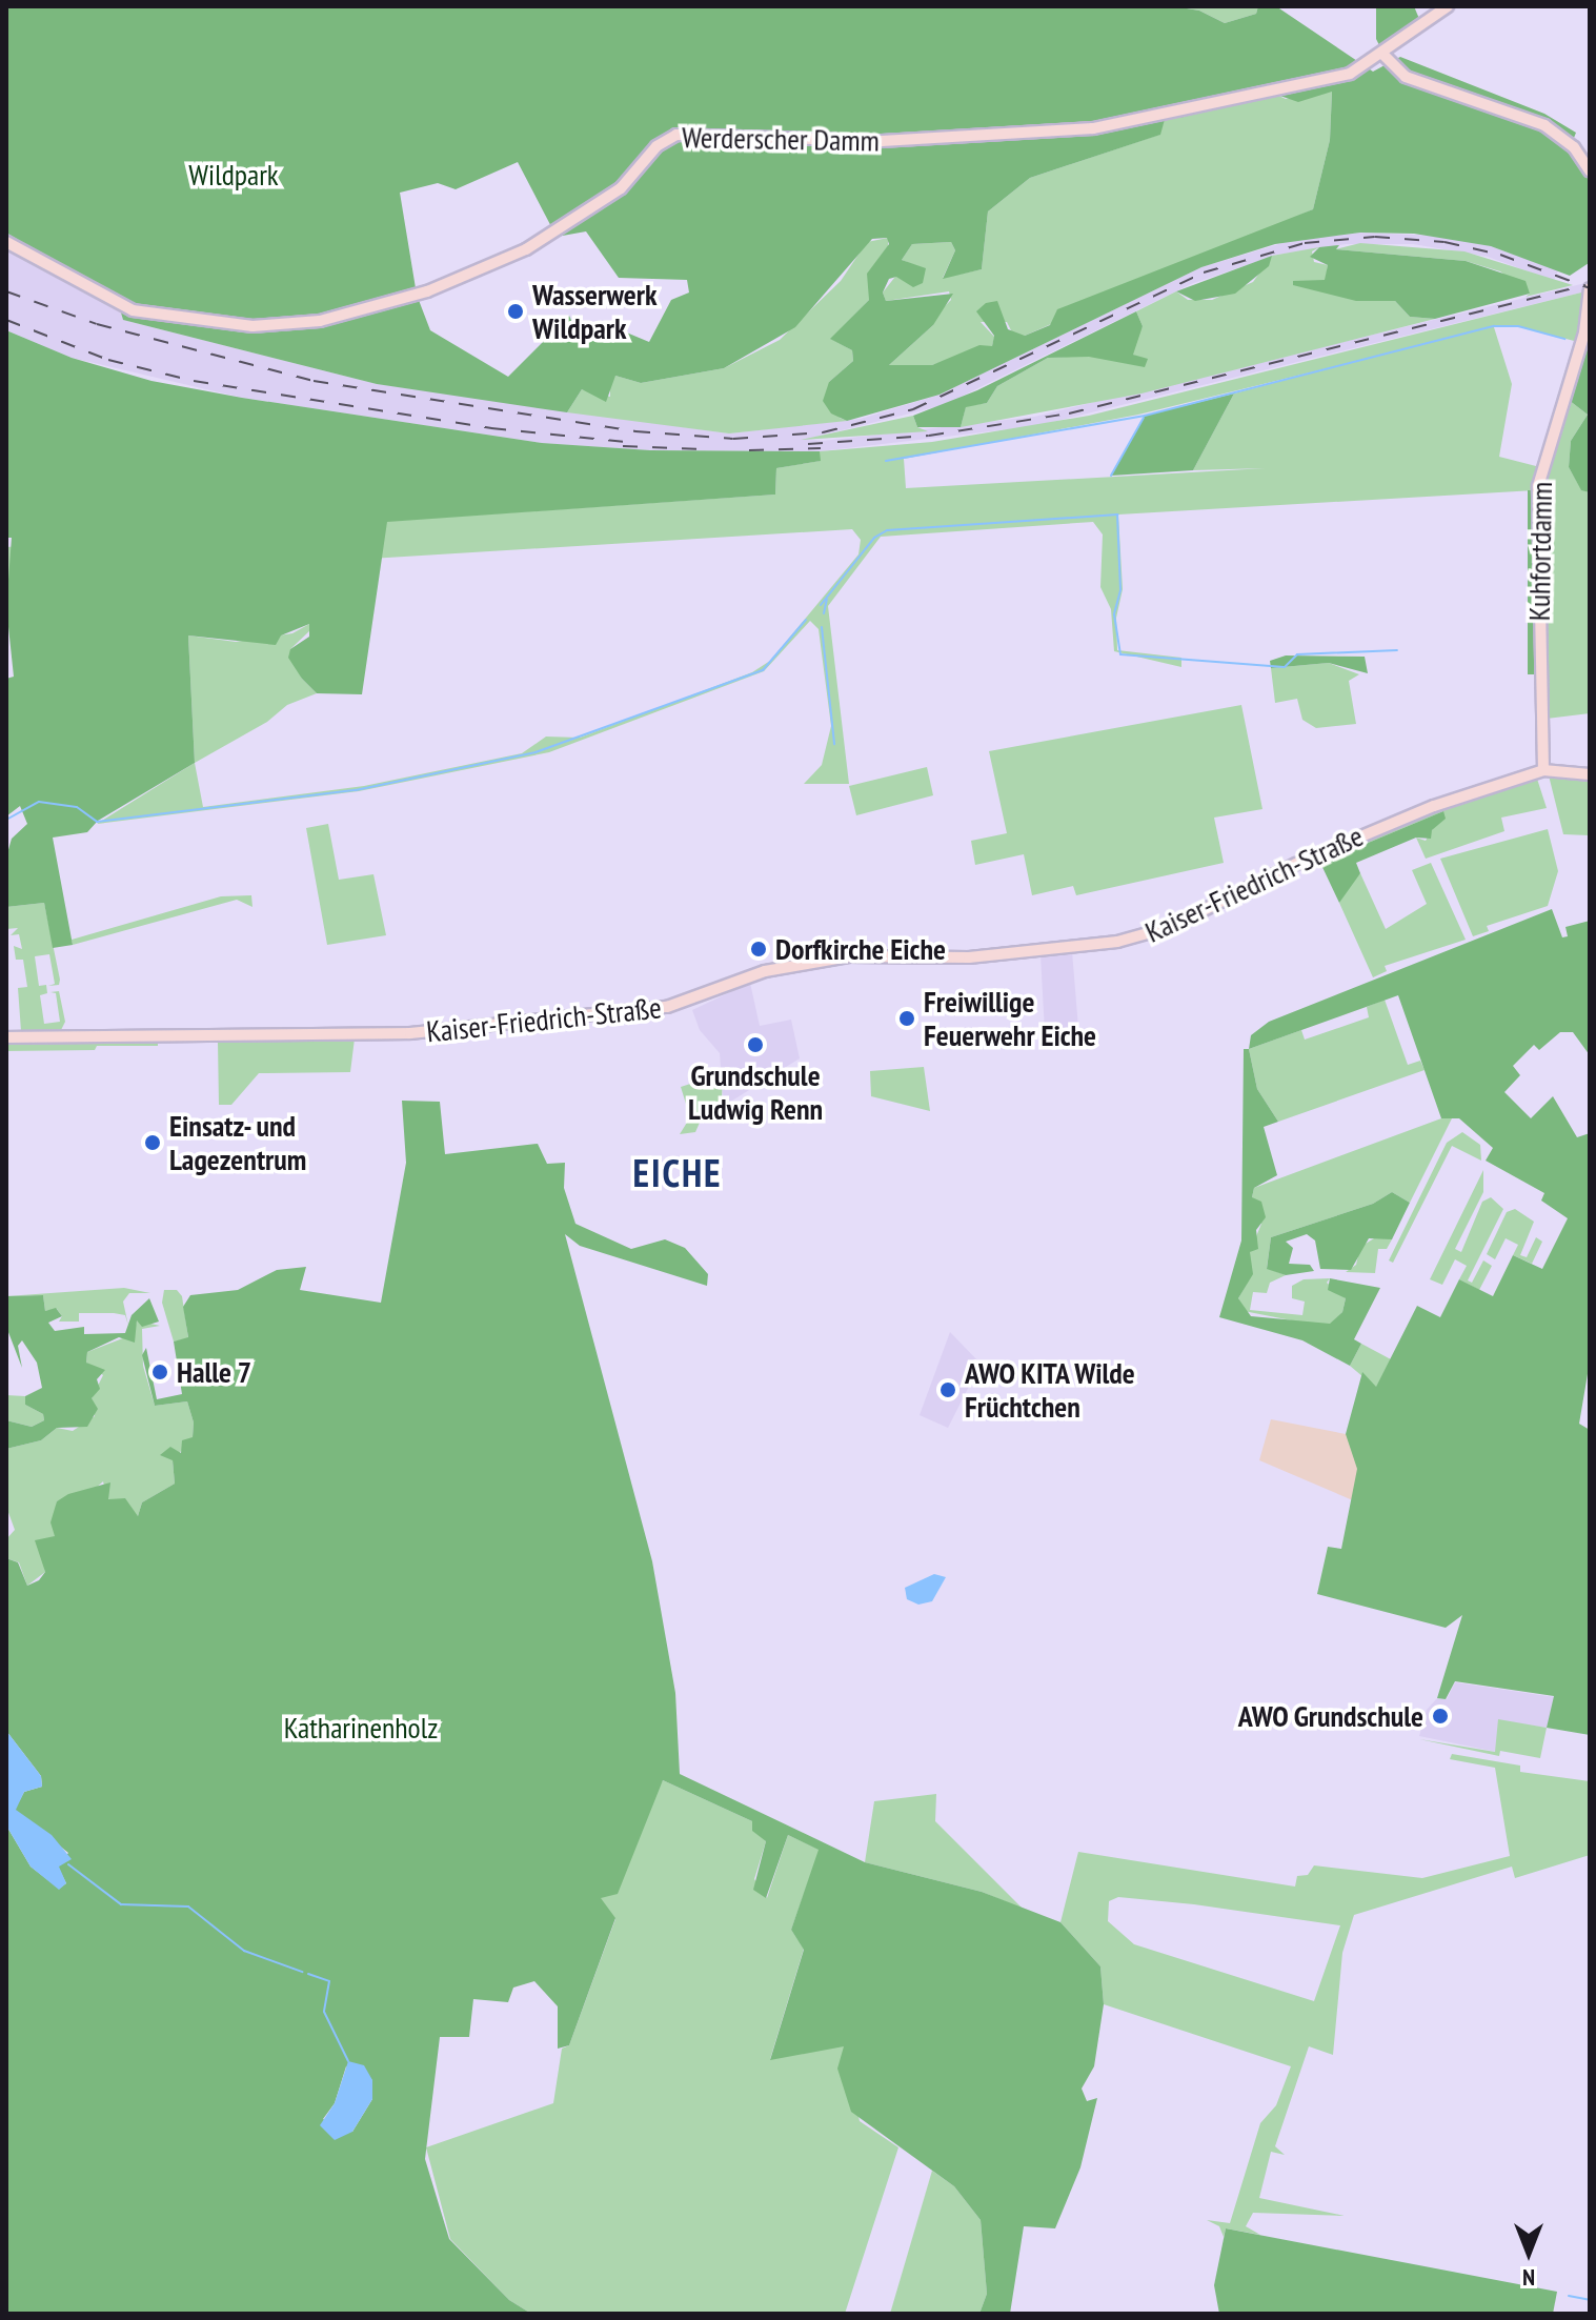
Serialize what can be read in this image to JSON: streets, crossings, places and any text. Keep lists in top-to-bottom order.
{
  "streets": {
    "street": ["Werderscher Damm", "Kuhfortdamm", "Kaiser-Friedrich-Straße"]
  },
  "crossings": [
    ["Kuhfortdamm", "Kaiser-Friedrich-Straße"]
  ],
  "districts": ["EICHE"],
  "parks": ["Wildpark", "Katharinenholz"],
  "places": [
    "Wasserwerk Wildpark",
    "Dorfkirche Eiche",
    "Freiwillige Feuerwehr Eiche",
    "Grundschule Ludwig Renn",
    "Einsatz- und Lagezentrum",
    "Halle 7",
    "AWO KITA Wilde Früchtchen",
    "AWO Grundschule"
  ],
  "north": "bottom"
}
